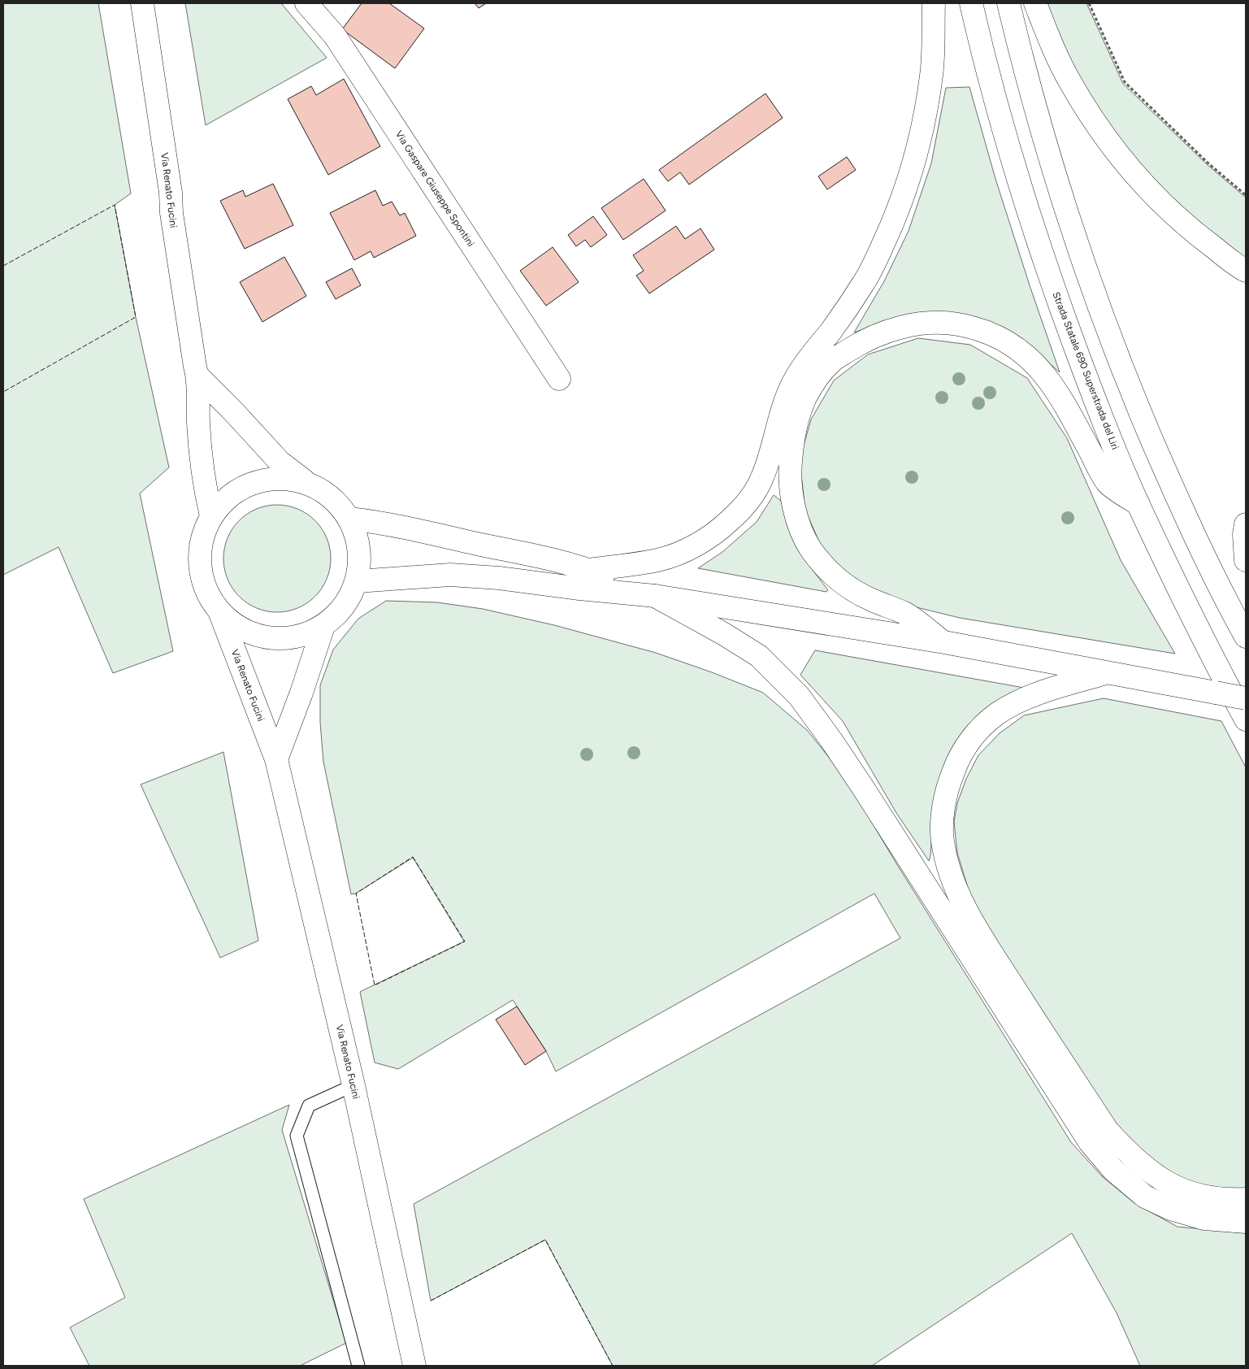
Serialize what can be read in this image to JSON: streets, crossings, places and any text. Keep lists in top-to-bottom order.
{
  "streets": {
    "main road": ["Via Gaspare Giuseppe Spontini", "Via Renato Fucini", "Strada Statale 690 Superstrada del Liri"]
  }
}
